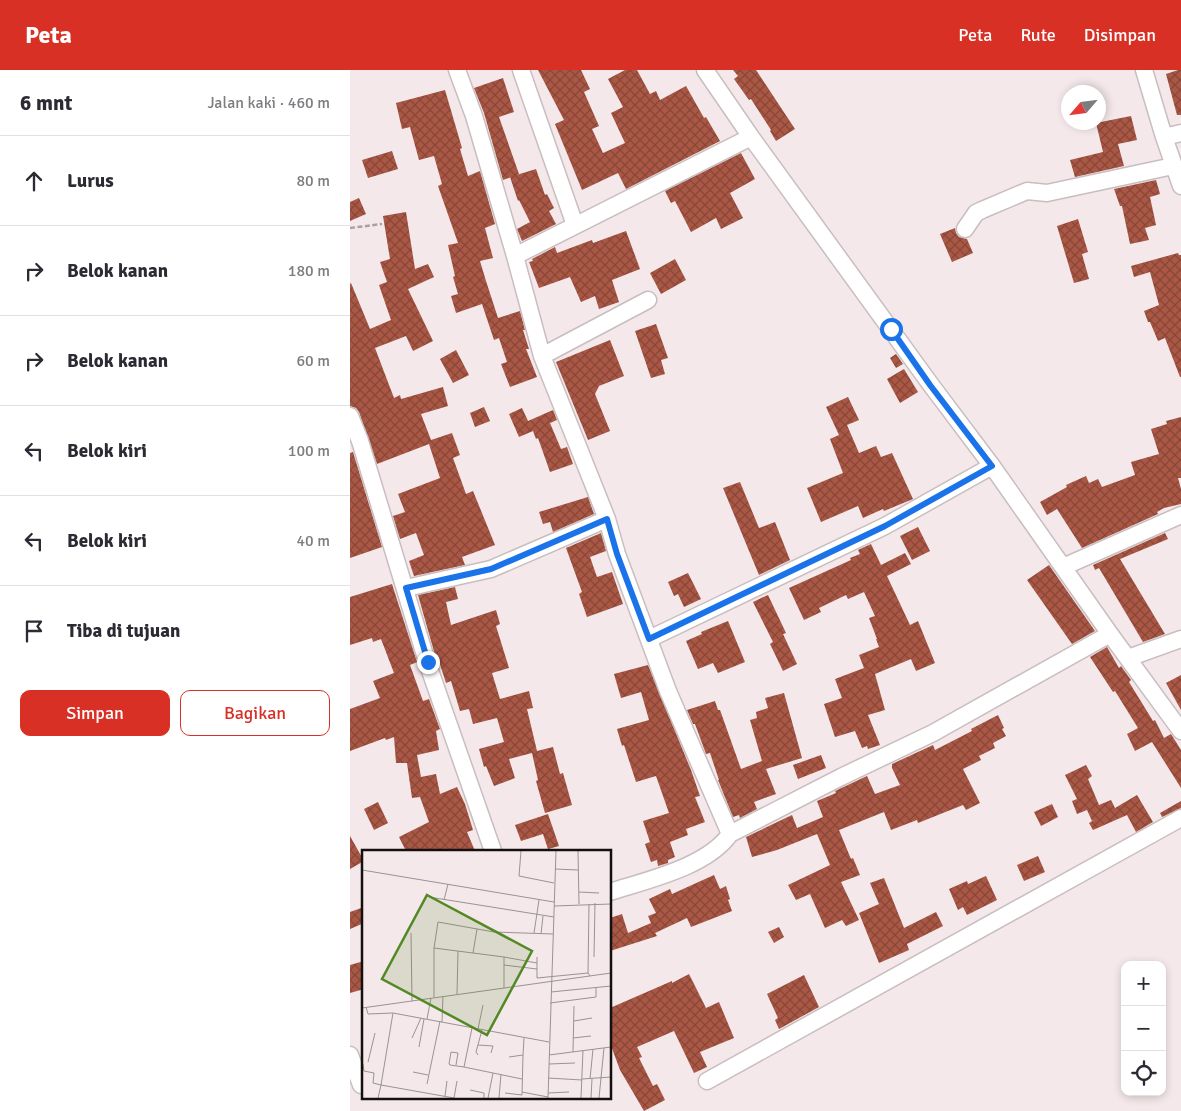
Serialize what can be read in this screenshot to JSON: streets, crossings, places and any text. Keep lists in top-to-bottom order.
{
  "north": "bottom left",
  "page": {
    "header": "Peta",
    "nav": ["Peta", "Rute", "Disimpan"],
    "heading": ["6 mnt", "Jalan kaki · 460 m"],
    "list": [
      ["Lurus", "80 m"],
      ["Belok kanan", "180 m"],
      ["Belok kanan", "60 m"],
      ["Belok kiri", "100 m"],
      ["Belok kiri", "40 m"],
      "Tiba di tujuan"
    ],
    "buttons": ["Simpan", "Bagikan"],
    "map_buttons": ["+", "−"]
  }
}
